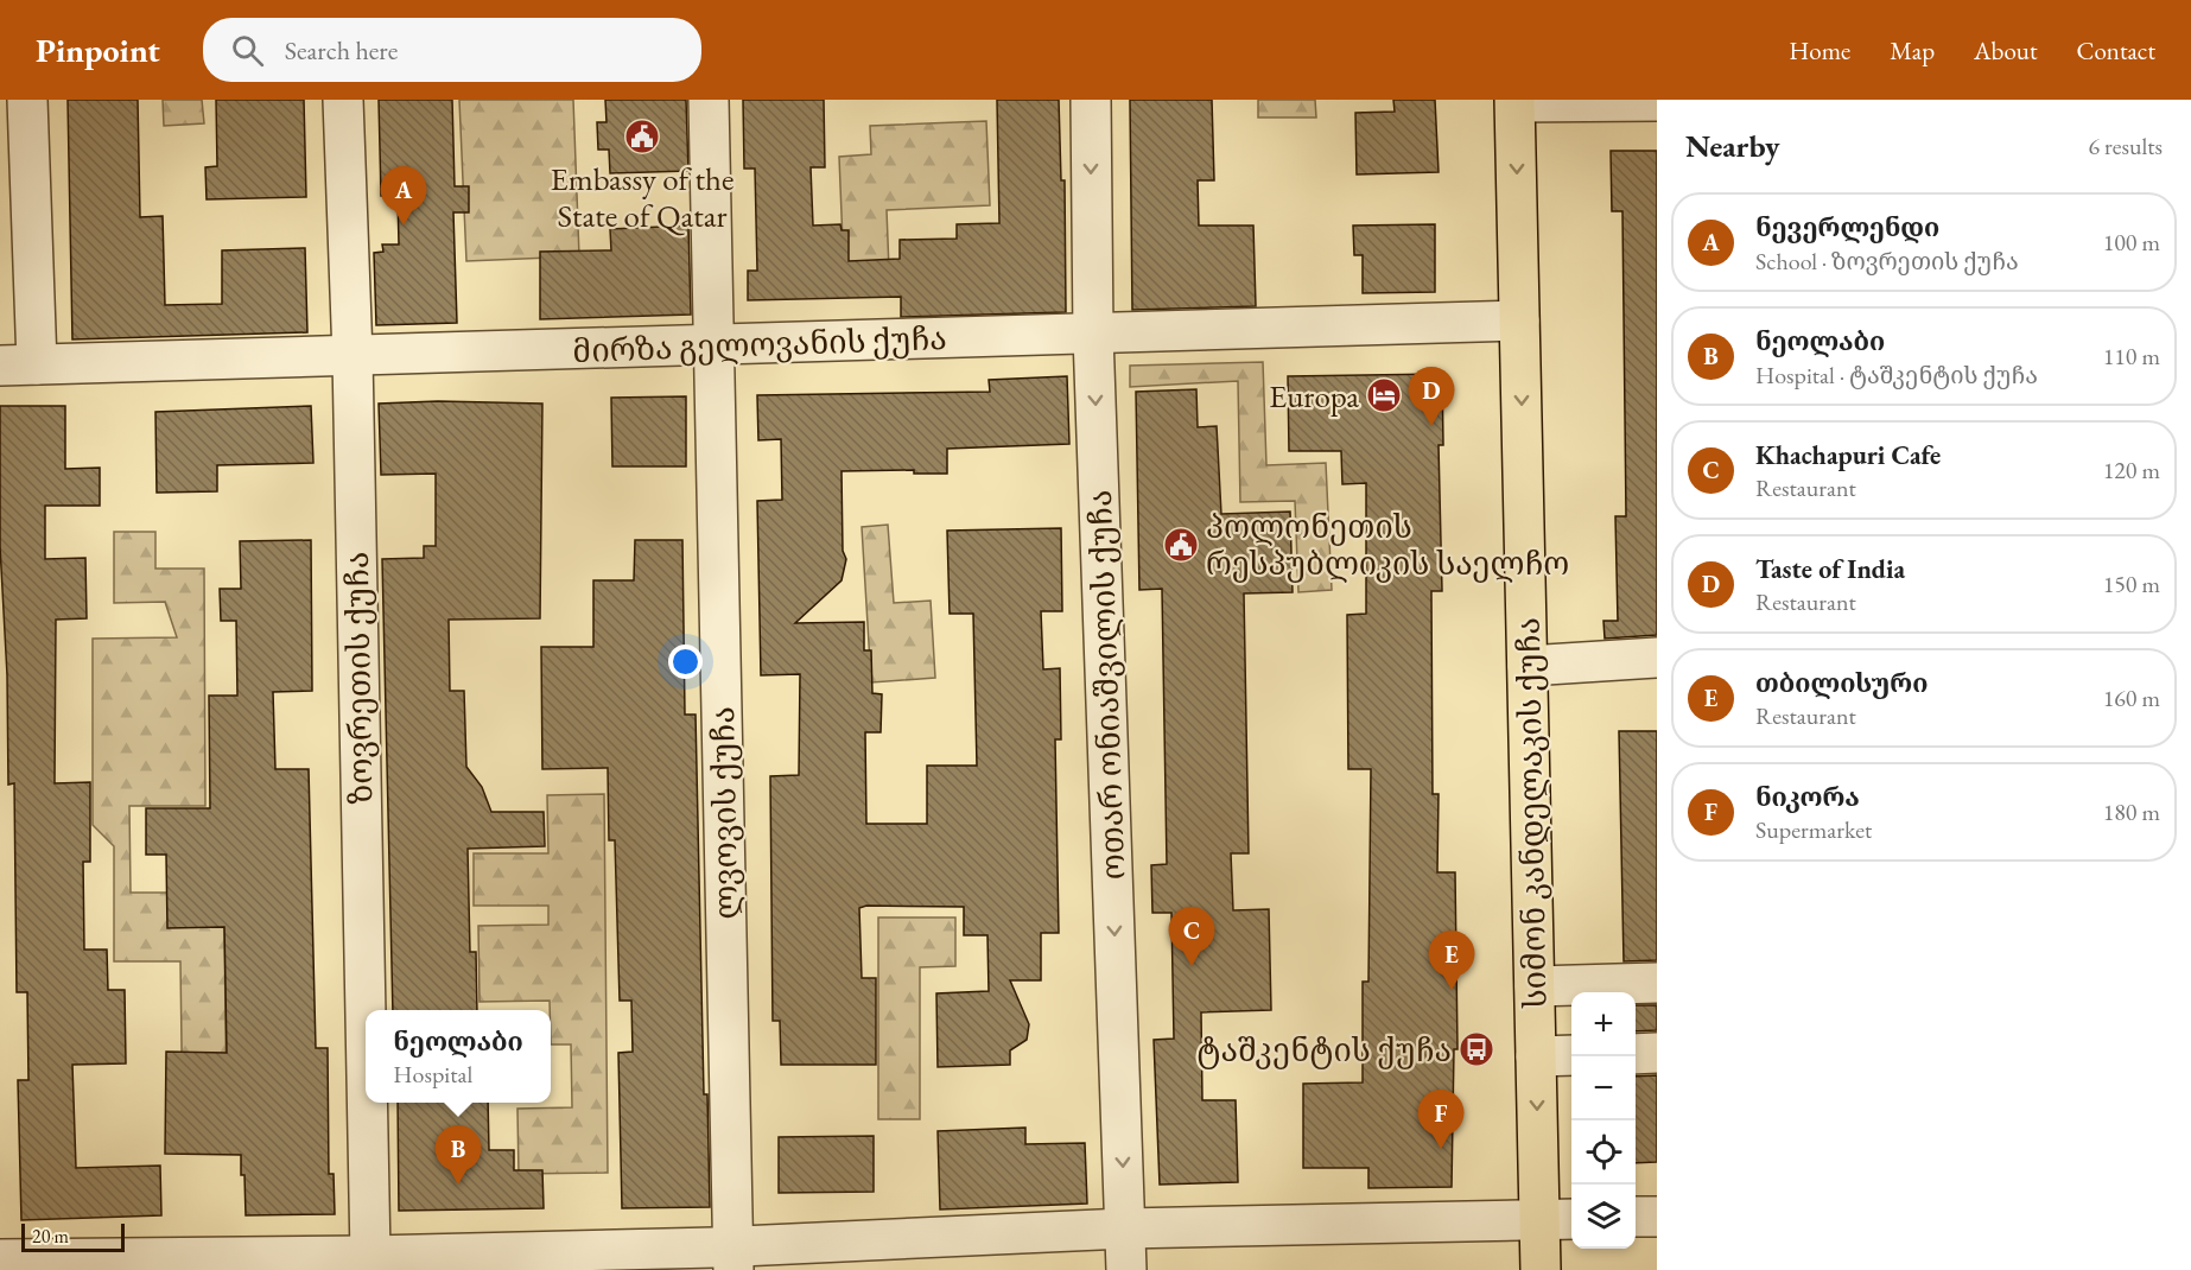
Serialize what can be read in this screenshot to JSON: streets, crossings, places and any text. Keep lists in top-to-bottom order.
{
  "streets": {
    "main road": ["სიმონ კანდელაკის ქუჩა"],
    "street": [
      "მირზა გელოვანის ქუჩა",
      "ზოვრეთის ქუჩა",
      "ოთარ ონიაშვილის ქუჩა",
      "ლვოვის ქუჩა"
    ]
  },
  "crossings": [
    ["მირზა გელოვანის ქუჩა", "ზოვრეთის ქუჩა"],
    ["მირზა გელოვანის ქუჩა", "ოთარ ონიაშვილის ქუჩა"],
    ["მირზა გელოვანის ქუჩა", "ლვოვის ქუჩა"],
    ["მირზა გელოვანის ქუჩა", "სიმონ კანდელაკის ქუჩა"]
  ],
  "one_way": ["ოთარ ონიაშვილის ქუჩა", "სიმონ კანდელაკის ქუჩა"],
  "places": {
    "public building": ["Embassy of the State of Qatar", "პოლონეთის რესპუბლიკის საელჩო"],
    "hotel": ["Europa"],
    "bus stop": ["ტაშკენტის ქუჩა"]
  },
  "scale_bar": "20 m",
  "page": {
    "header": "Pinpoint",
    "search": "Search here",
    "nav": [
      "Home",
      "Map",
      "About",
      "Contact"
    ],
    "heading": ["Nearby", "6 results"],
    "pins": [
      "A",
      "D",
      "C",
      "E",
      "F",
      "B"
    ],
    "list": [
      {
        "mark": "A",
        "name": "ნევერლენდი",
        "note": "School · ზოვრეთის ქუჩა",
        "value": "100 m"
      },
      {
        "mark": "B",
        "name": "ნეოლაბი",
        "note": "Hospital · ტაშკენტის ქუჩა",
        "value": "110 m"
      },
      {
        "mark": "C",
        "name": "Khachapuri Cafe",
        "note": "Restaurant",
        "value": "120 m"
      },
      {
        "mark": "D",
        "name": "Taste of India",
        "note": "Restaurant",
        "value": "150 m"
      },
      {
        "mark": "E",
        "name": "თბილისური",
        "note": "Restaurant",
        "value": "160 m"
      },
      {
        "mark": "F",
        "name": "ნიკორა",
        "note": "Supermarket",
        "value": "180 m"
      }
    ],
    "map_buttons": ["+", "−"],
    "popup": ["ნეოლაბი", "Hospital"],
    "scale": "20 m"
  }
}
